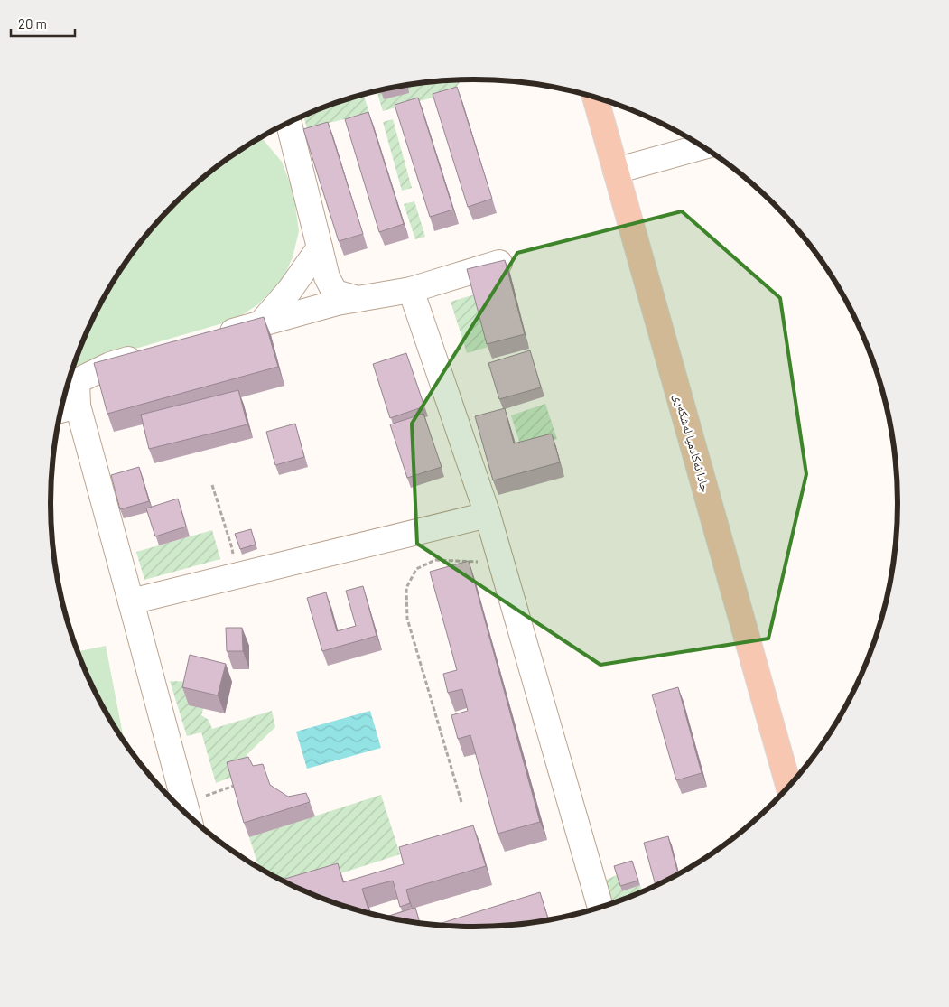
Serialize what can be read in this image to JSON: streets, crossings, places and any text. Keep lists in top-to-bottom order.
{
  "streets": {
    "main road": ["جادا ئه‌كادميا له‌شكه‌رى"]
  },
  "scale_bar": "20 m"
}
